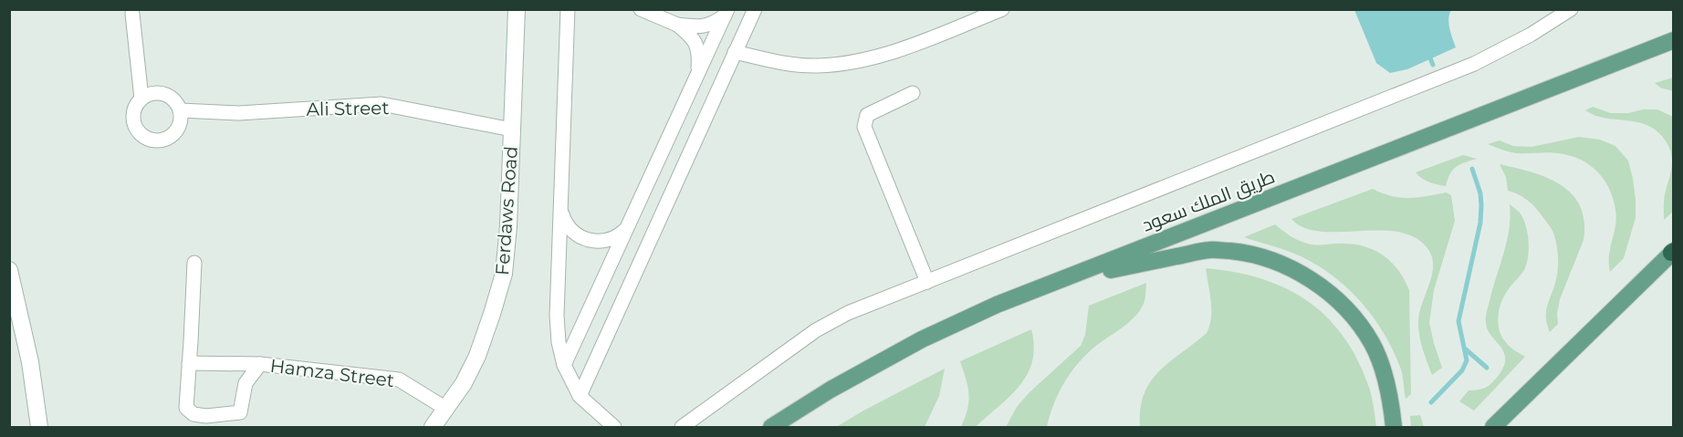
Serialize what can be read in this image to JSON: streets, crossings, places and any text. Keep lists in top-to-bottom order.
{
  "streets": {
    "main road": ["طريق الملك سعود"],
    "street": ["Ali Street", "Ferdaws Road", "Hamza Street"]
  },
  "crossings": [
    ["Ali Street", "Ferdaws Road"],
    ["Ferdaws Road", "Hamza Street"]
  ]
}
